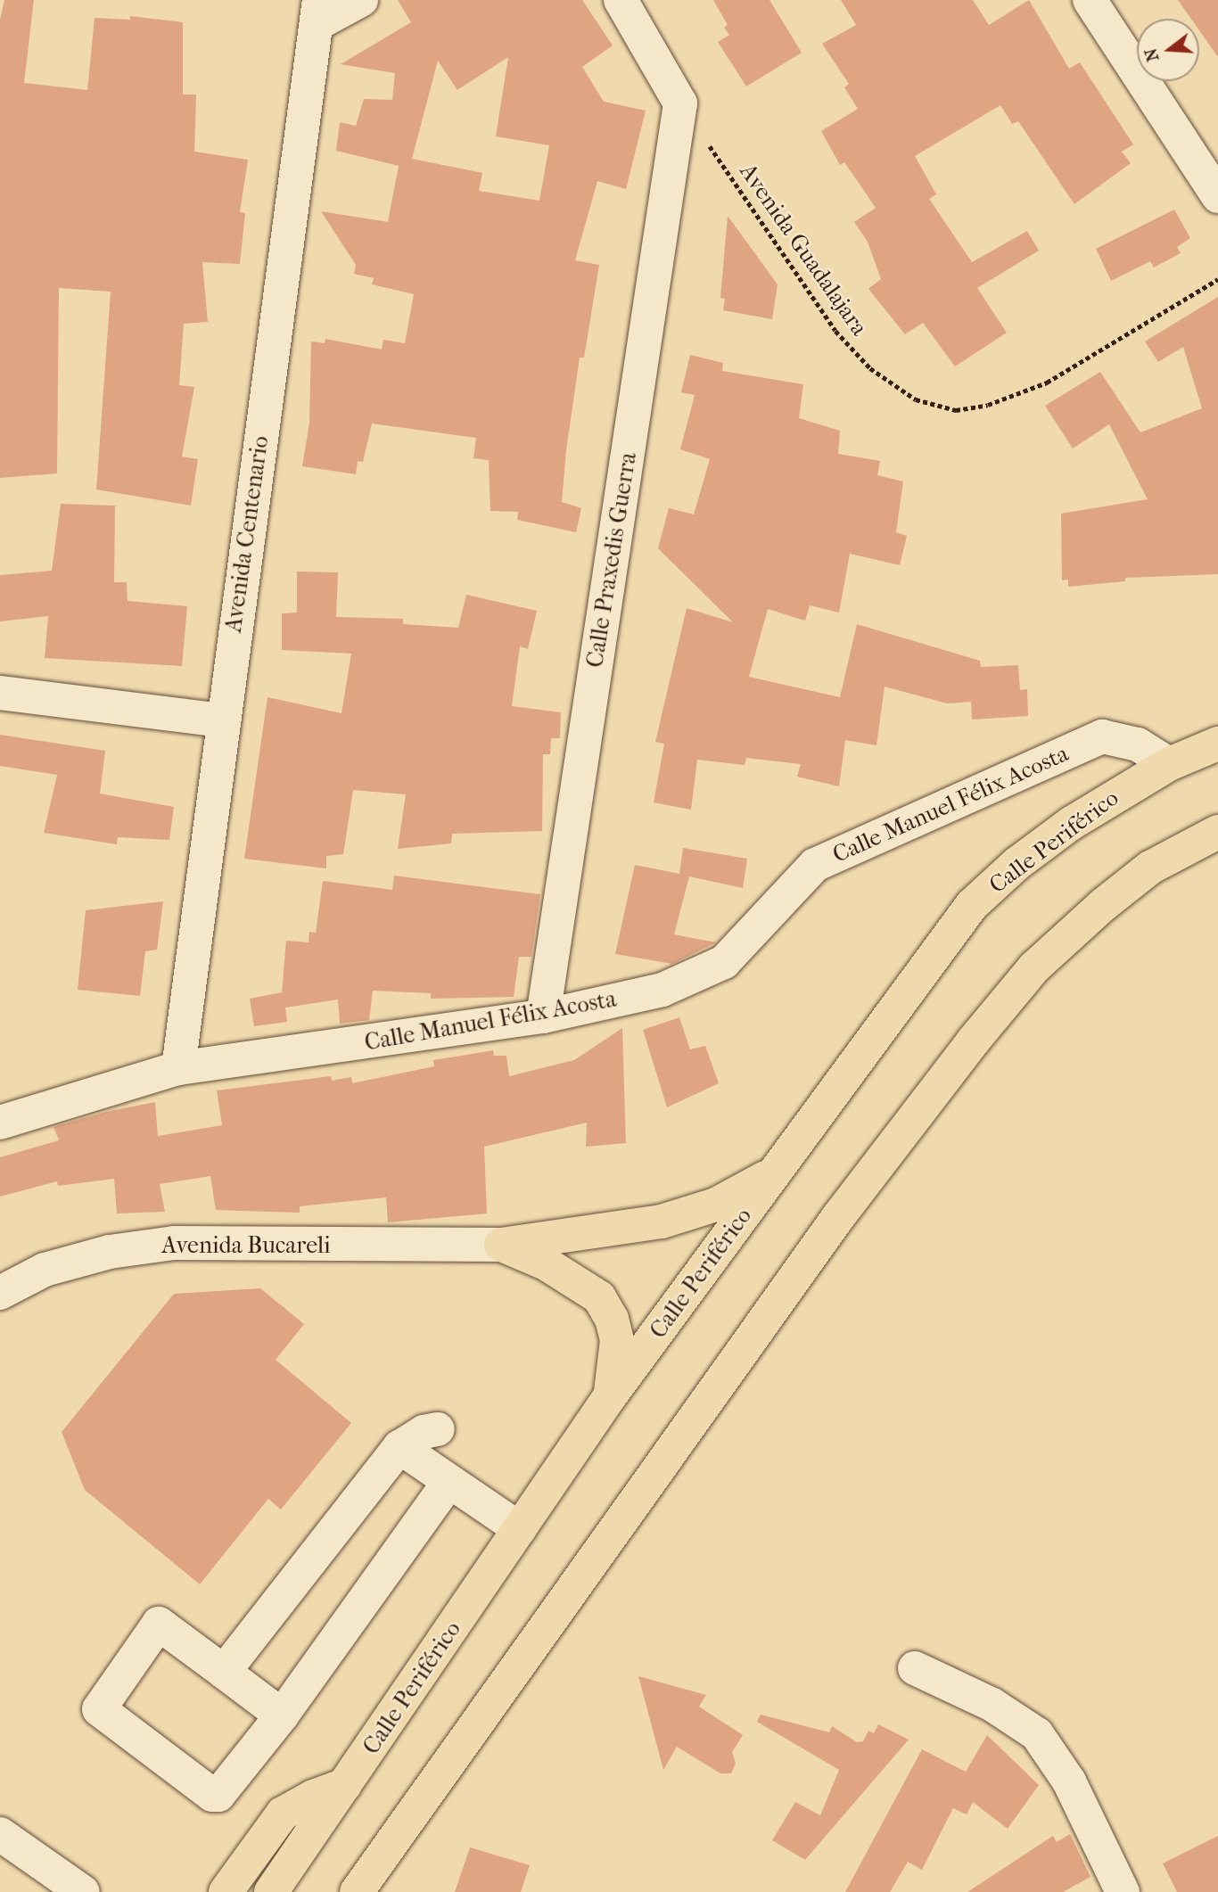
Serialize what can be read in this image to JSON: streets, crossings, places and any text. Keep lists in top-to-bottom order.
{
  "streets": {
    "highway": ["Calle Periférico"],
    "street": [
      "Avenida Centenario",
      "Calle Praxedis Guerra",
      "Calle Manuel Félix Acosta",
      "Avenida Bucareli"
    ],
    "path": ["Avenida Guadalajara"]
  },
  "crossings": [
    ["Avenida Guadalajara", "Calle Praxedis Guerra"],
    ["Avenida Centenario", "Calle Manuel Félix Acosta"],
    ["Calle Praxedis Guerra", "Calle Manuel Félix Acosta"],
    ["Calle Manuel Félix Acosta", "Calle Periférico"]
  ],
  "north": "left"
}
